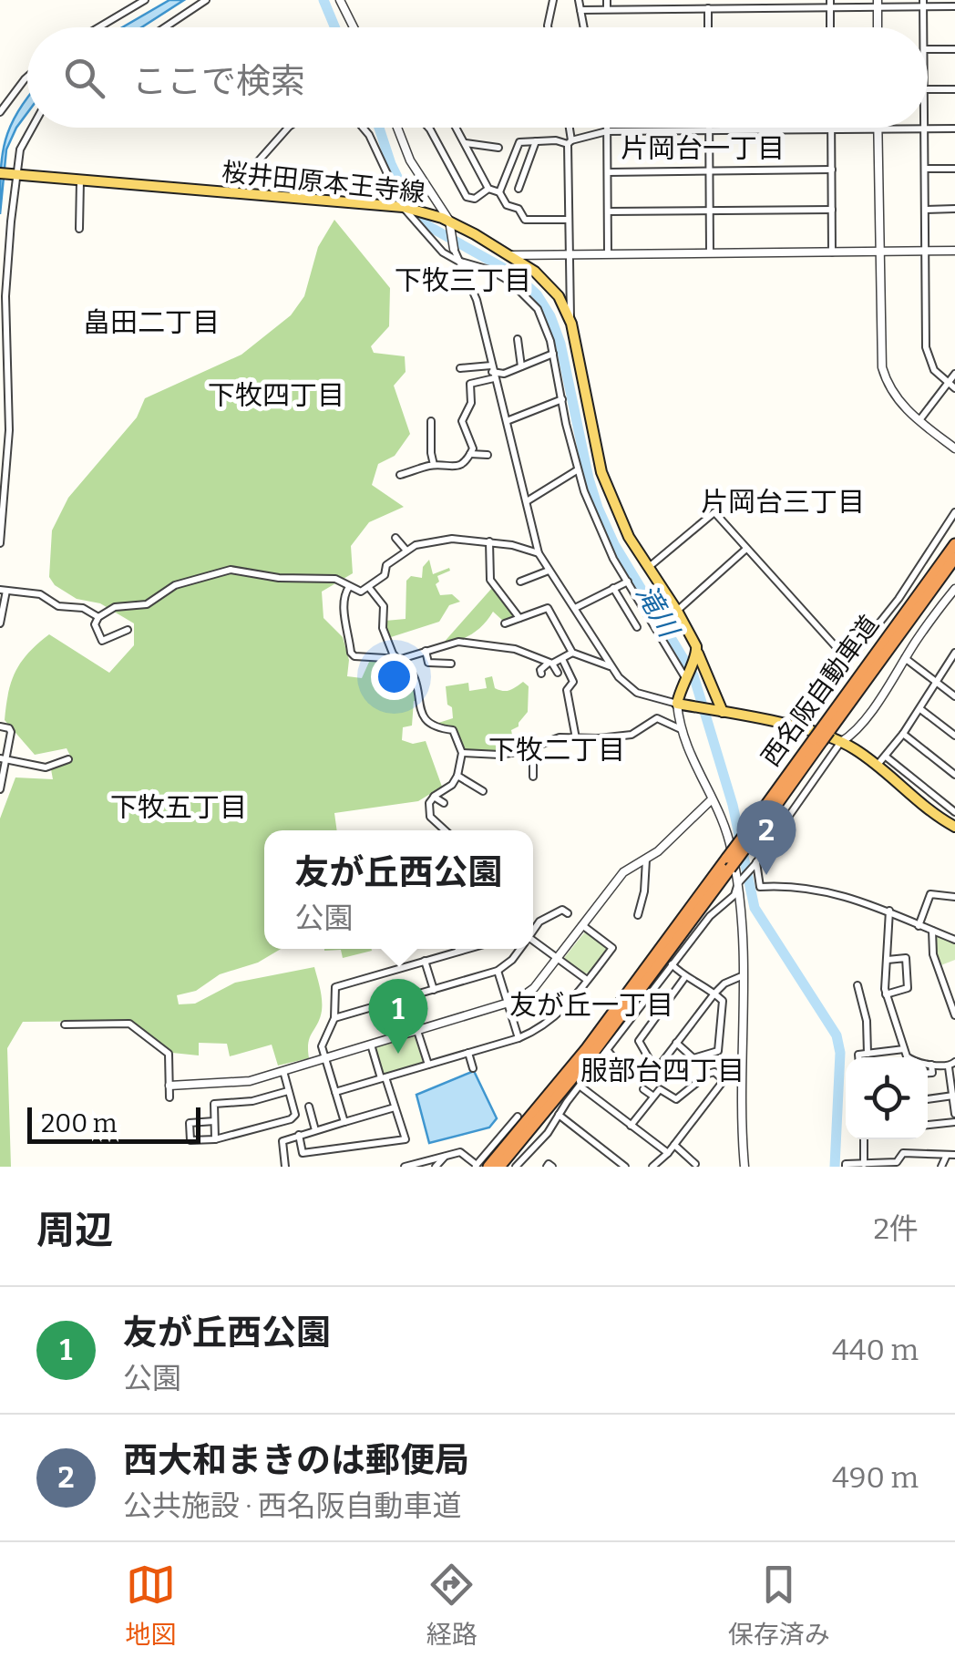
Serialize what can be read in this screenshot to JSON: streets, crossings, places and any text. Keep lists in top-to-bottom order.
{
  "streets": {
    "highway": ["西名阪自動車道"],
    "main road": ["桜井田原本王寺線"]
  },
  "districts": [
    "片岡台一丁目",
    "下牧三丁目",
    "畠田二丁目",
    "下牧四丁目",
    "片岡台三丁目",
    "下牧二丁目",
    "下牧五丁目",
    "友が丘一丁目",
    "服部台四丁目"
  ],
  "water": ["滝川"],
  "scale_bar": "200 m",
  "page": {
    "search": "ここで検索",
    "pins": ["2", "1"],
    "popup": ["友が丘西公園", "公園"],
    "scale": "200 m",
    "heading": ["周辺", "2件"],
    "list": [
      {
        "mark": "1",
        "name": "友が丘西公園",
        "note": "公園",
        "value": "440 m"
      },
      {
        "mark": "2",
        "name": "西大和まきのは郵便局",
        "note": "公共施設 · 西名阪自動車道",
        "value": "490 m"
      }
    ],
    "nav": ["地図", "経路", "保存済み"]
  }
}
